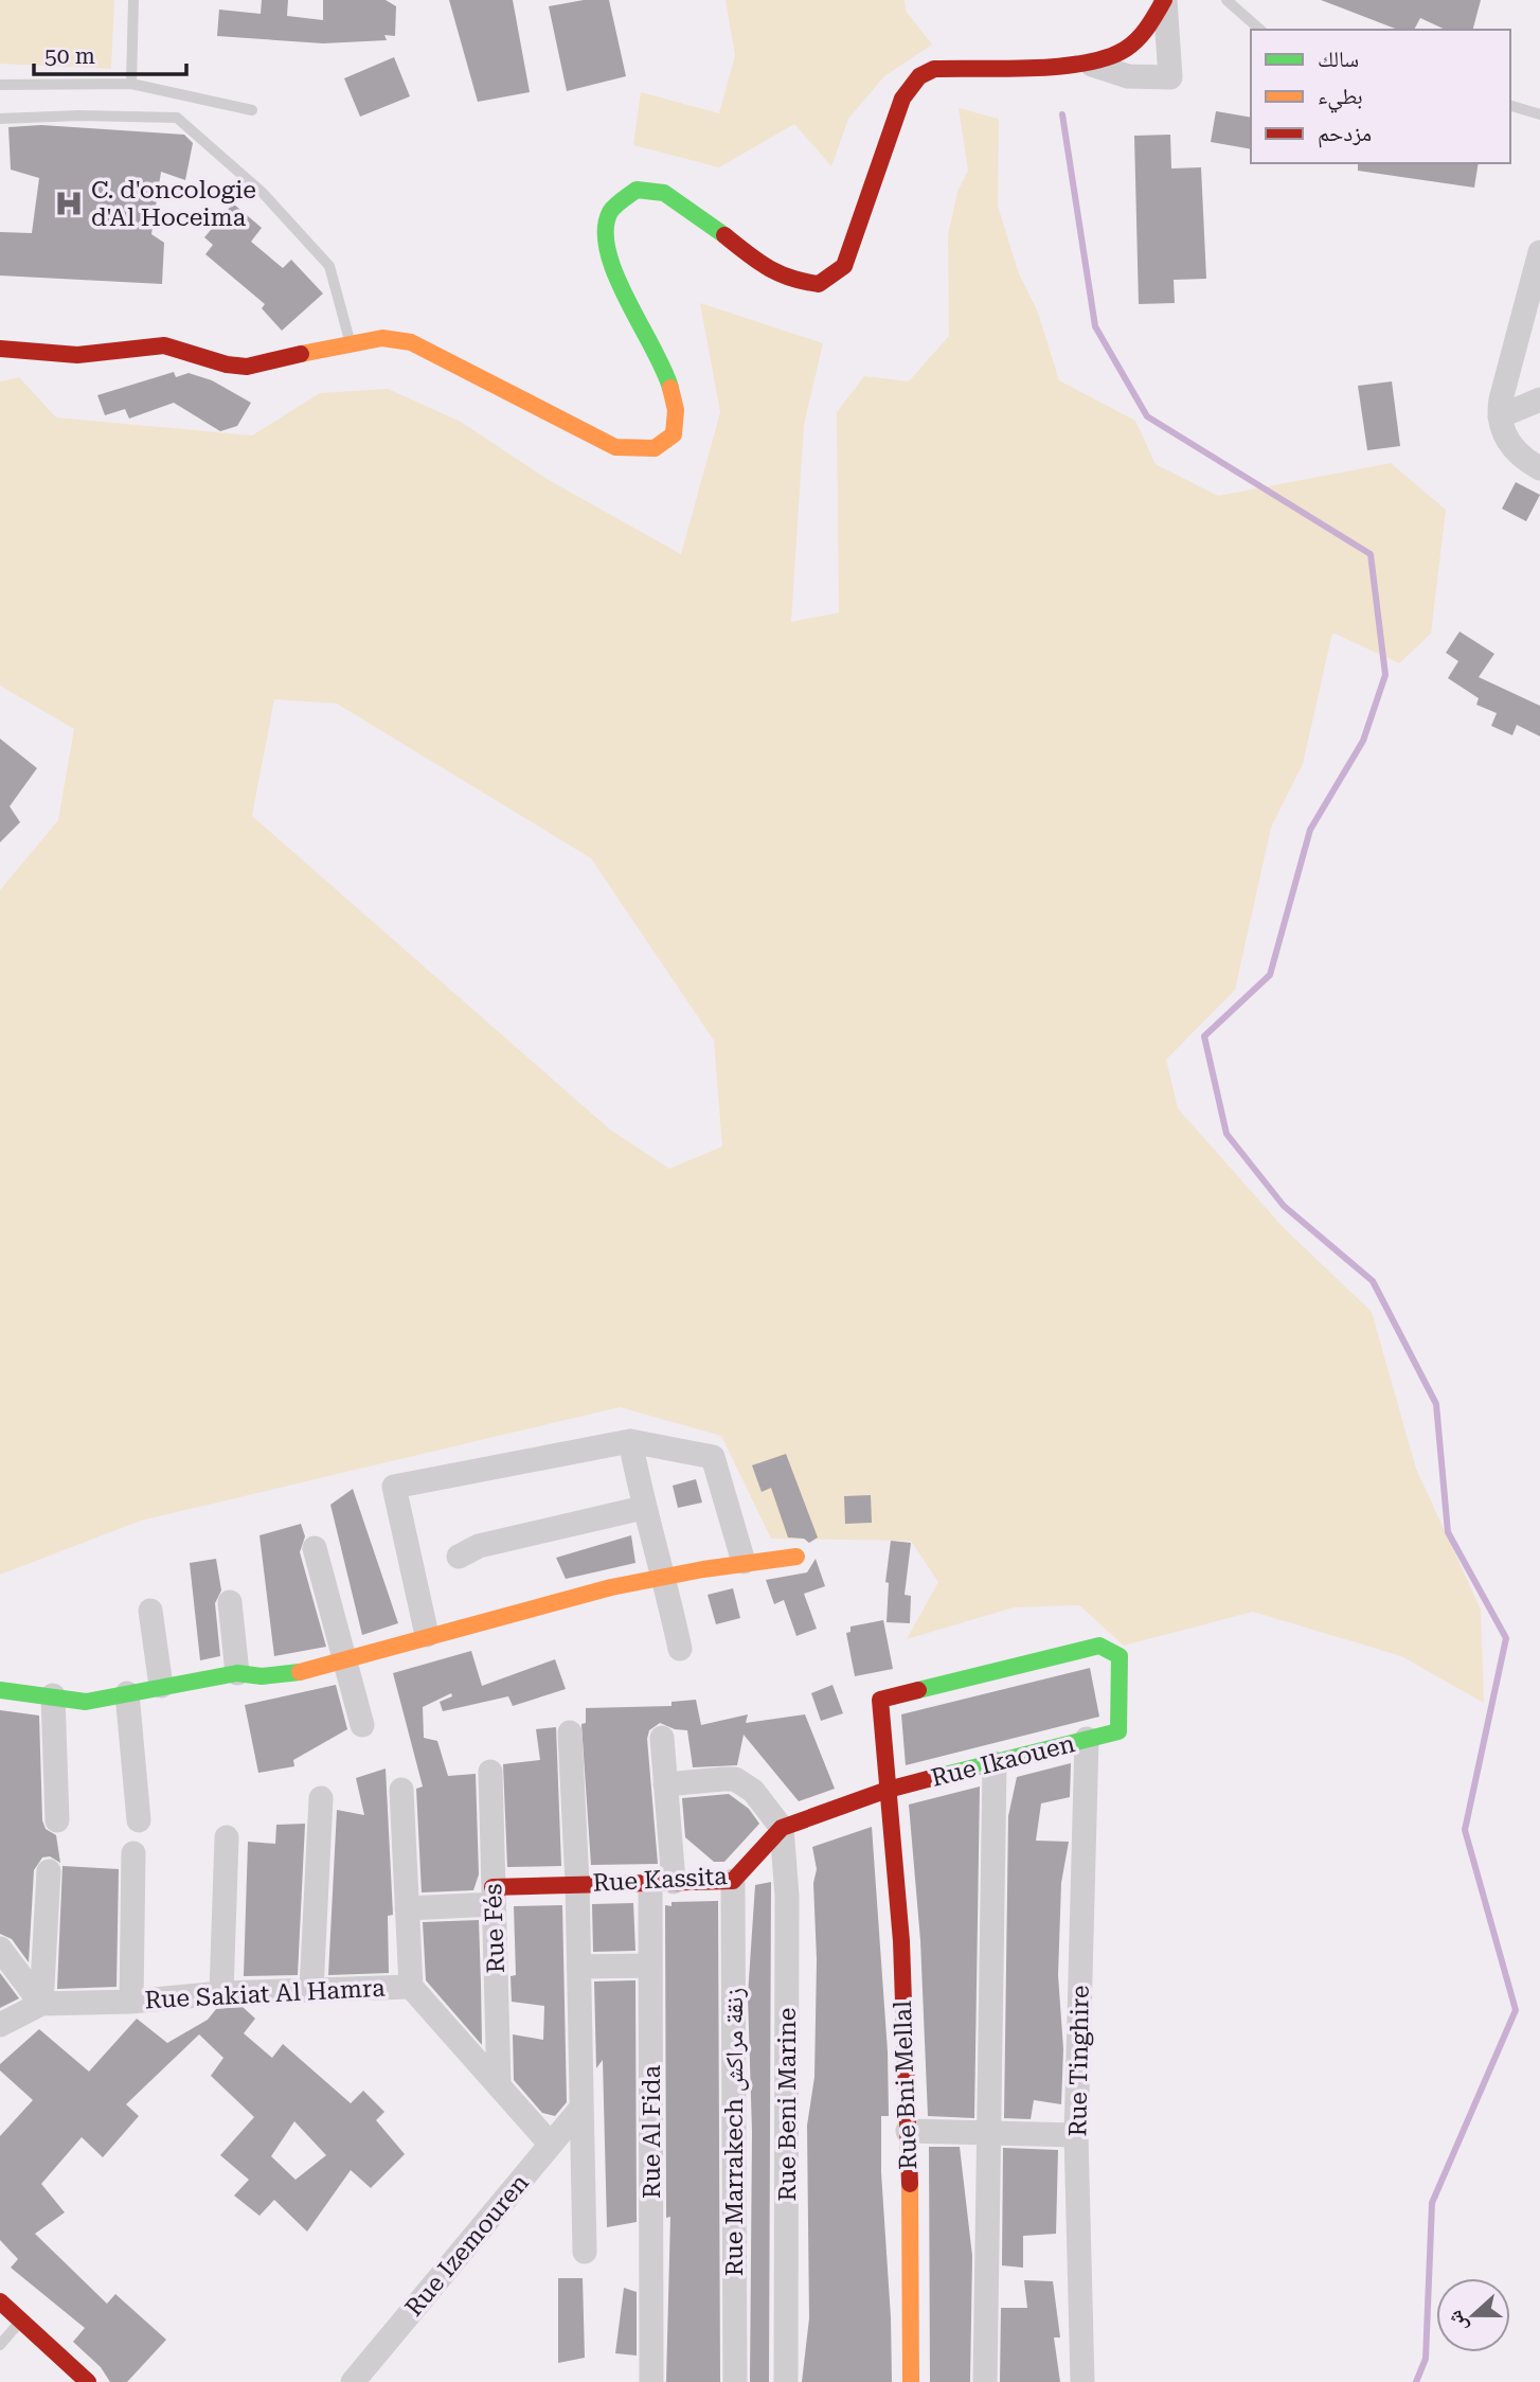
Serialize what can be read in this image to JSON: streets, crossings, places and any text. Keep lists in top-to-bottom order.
{
  "streets": {
    "street": [
      "Rue Ikaouen",
      "Rue Kassita",
      "Rue Fés",
      "Rue Sakiat Al Hamra",
      "Rue Tinghire",
      "Rue Bni Mellal",
      "Rue Beni Marine",
      "Rue Al Fida",
      "Rue Marrakech زنقة مراكش",
      "Rue Izemouren"
    ]
  },
  "crossings": [
    ["Rue Ikaouen", "Rue Kassita"],
    ["Rue Ikaouen", "Rue Tinghire"],
    ["Rue Ikaouen", "Rue Bni Mellal"],
    ["Rue Kassita", "Rue Fés"],
    ["Rue Kassita", "Rue Bni Mellal"],
    ["Rue Kassita", "Rue Beni Marine"],
    ["Rue Kassita", "Rue Al Fida"],
    ["Rue Kassita", "Rue Marrakech زنقة مراكش"],
    ["Rue Fés", "Rue Sakiat Al Hamra"],
    ["Rue Sakiat Al Hamra", "Rue Izemouren"]
  ],
  "places": {
    "hospital": ["C. d'oncologie d'Al Hoceima"]
  },
  "legend": ["سالك", "بطيء", "مزدحم"],
  "scale_bar": "50 m",
  "north": "left"
}
